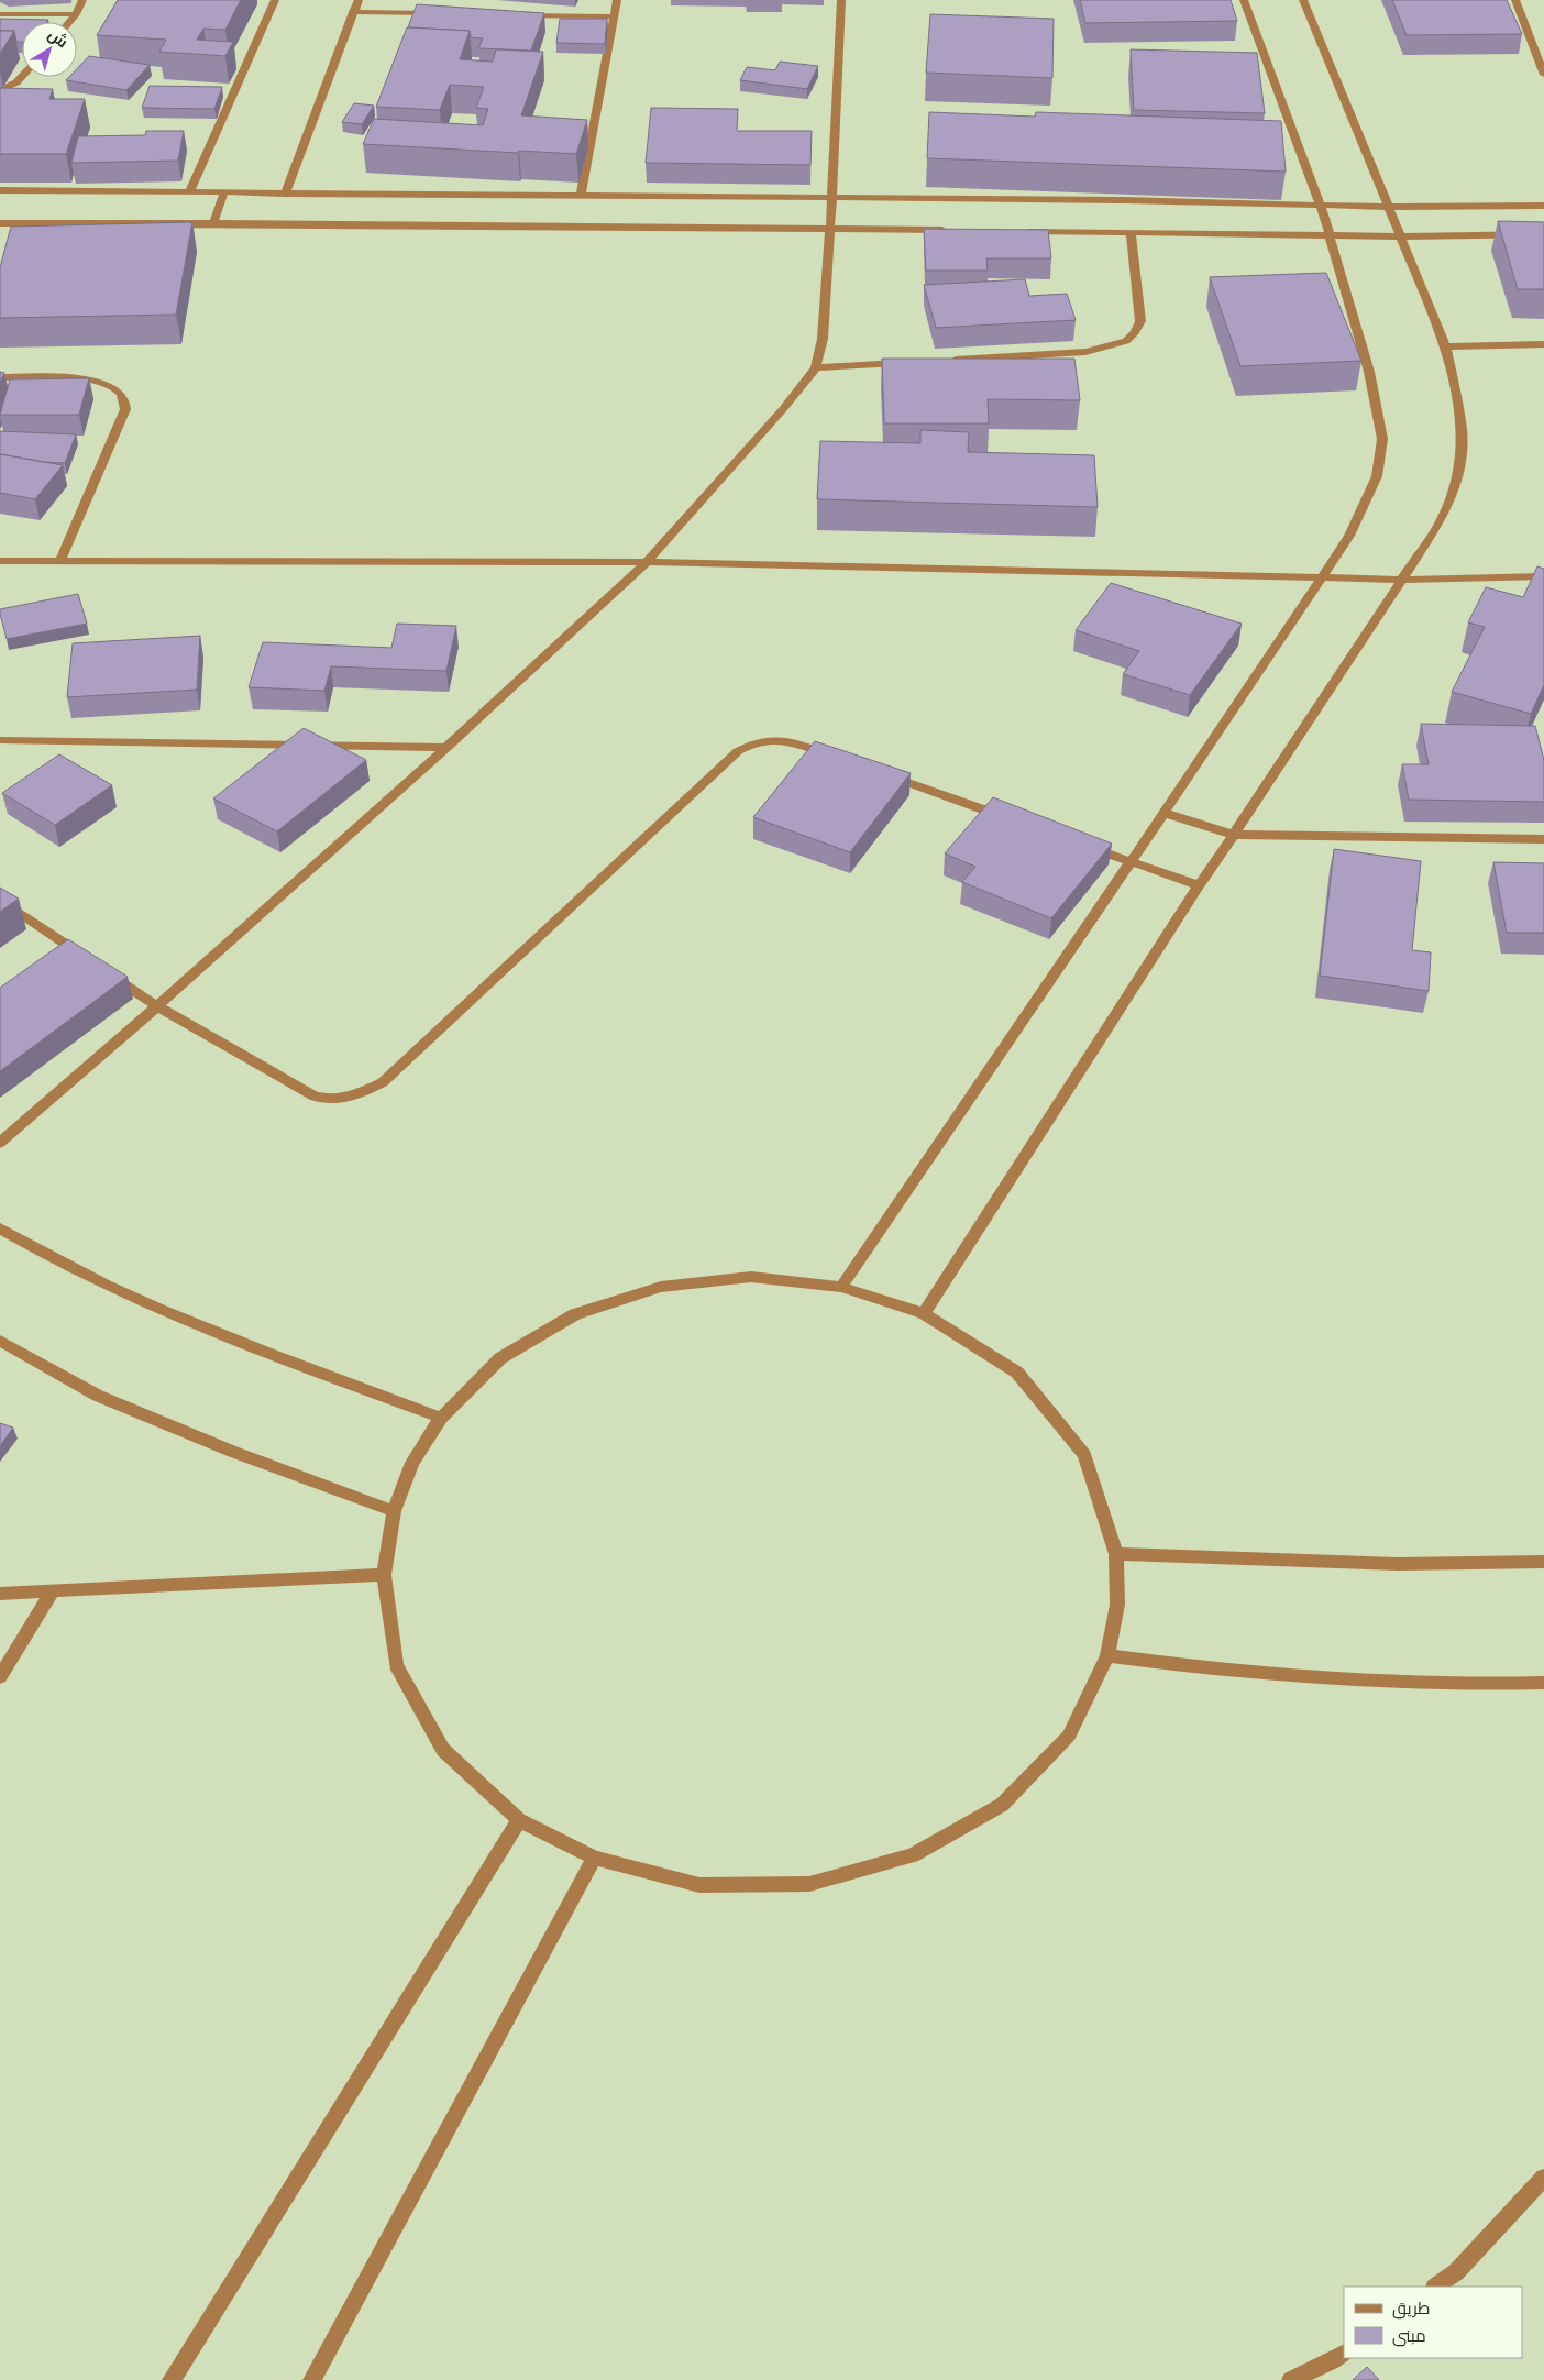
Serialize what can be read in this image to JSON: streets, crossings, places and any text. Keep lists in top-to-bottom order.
{
  "legend": ["طريق", "مبنى"],
  "north": "top right"
}
